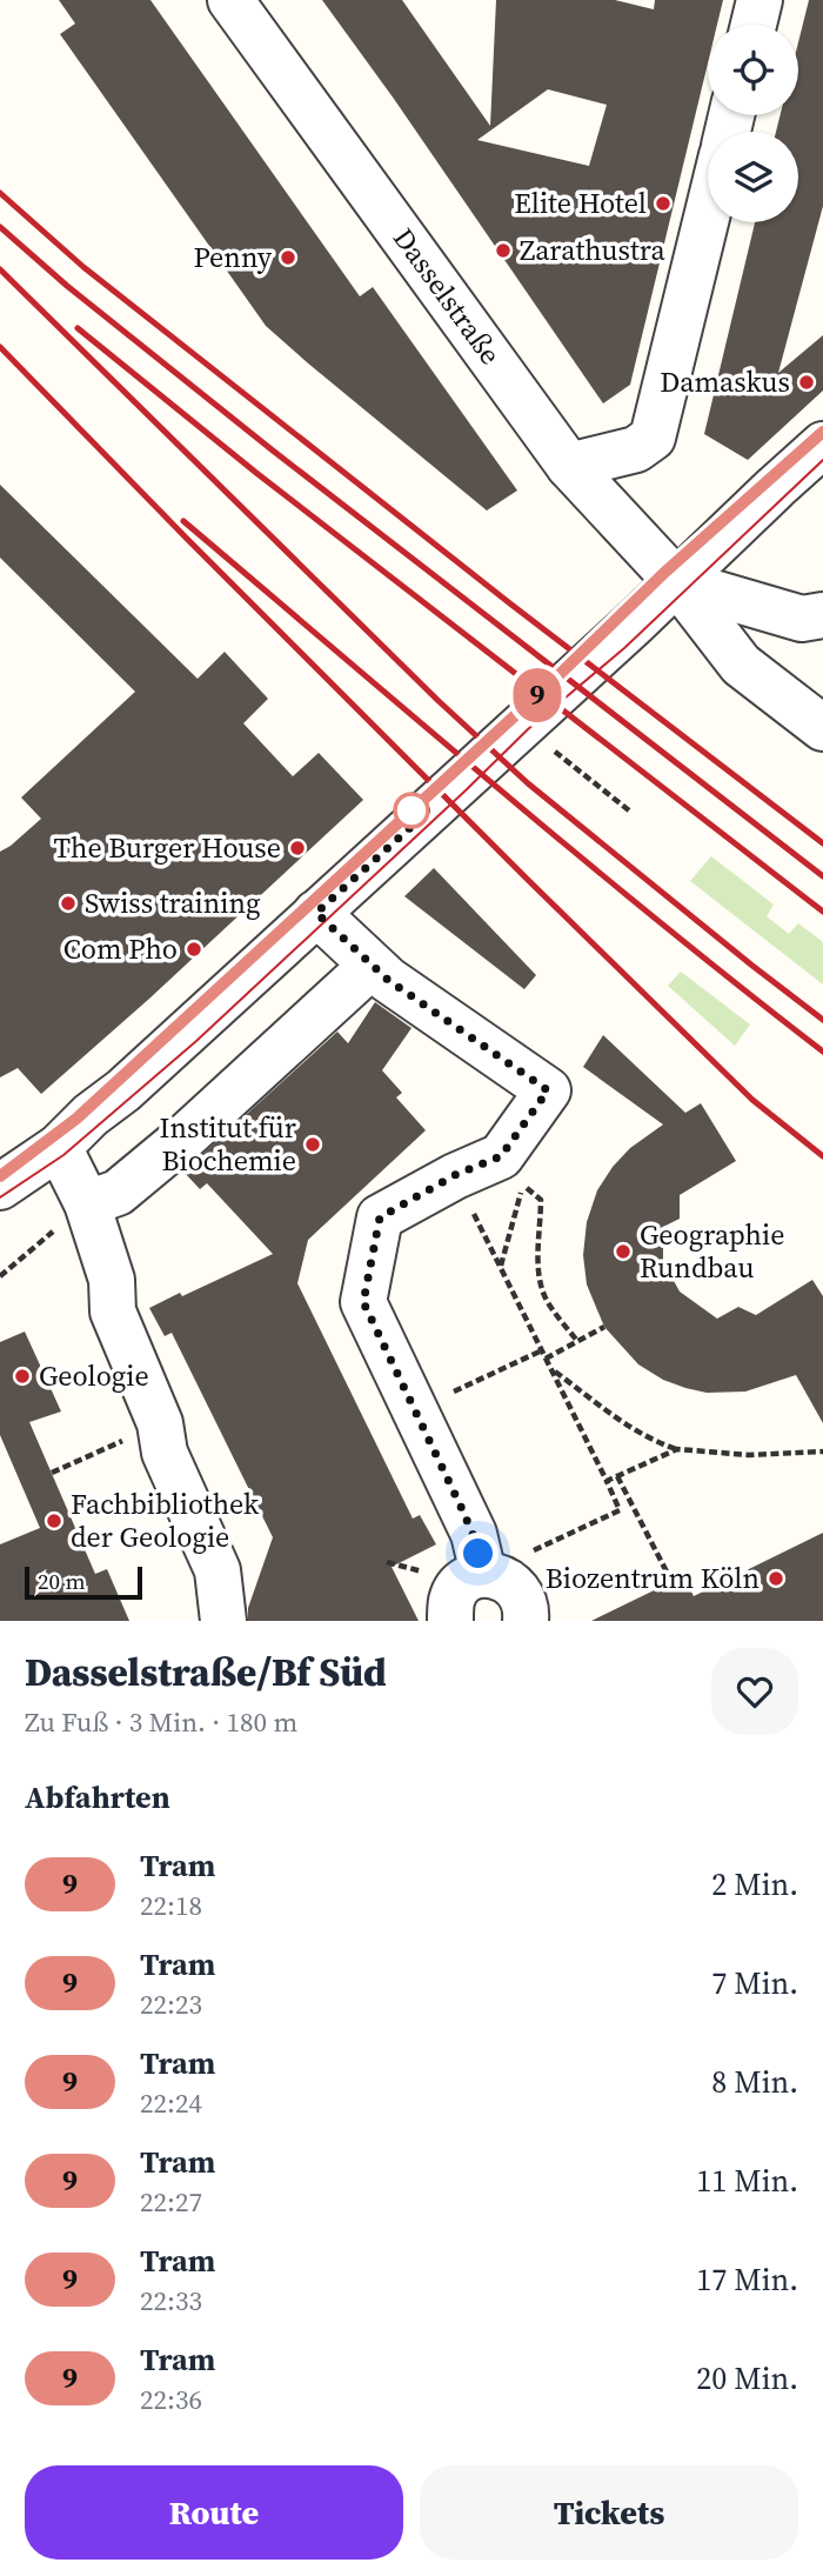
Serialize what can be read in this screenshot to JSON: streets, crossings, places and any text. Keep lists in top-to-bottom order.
{
  "streets": {
    "street": ["Dasselstraße"]
  },
  "places": [
    "Elite Hotel",
    "Zarathustra",
    "Penny",
    "Damaskus",
    "The Burger House",
    "Swiss training",
    "Com Pho",
    "Institut für Biochemie",
    "Geographie Rundbau",
    "Geologie",
    "Fachbibliothek der Geologie",
    "Biozentrum Köln"
  ],
  "lines": ["tram line 9"],
  "scale_bar": "20 m",
  "page": {
    "on_map": "9",
    "scale": "20 m",
    "heading": [
      ["Dasselstraße/Bf Süd", "Zu Fuß · 3 Min. · 180 m"],
      "Abfahrten"
    ],
    "list": [
      {
        "mark": "9",
        "name": "Tram",
        "note": "22:18",
        "value": "2 Min."
      },
      {
        "mark": "9",
        "name": "Tram",
        "note": "22:23",
        "value": "7 Min."
      },
      {
        "mark": "9",
        "name": "Tram",
        "note": "22:24",
        "value": "8 Min."
      },
      {
        "mark": "9",
        "name": "Tram",
        "note": "22:27",
        "value": "11 Min."
      },
      {
        "mark": "9",
        "name": "Tram",
        "note": "22:33",
        "value": "17 Min."
      },
      {
        "mark": "9",
        "name": "Tram",
        "note": "22:36",
        "value": "20 Min."
      }
    ],
    "buttons": ["Route", "Tickets"]
  }
}
